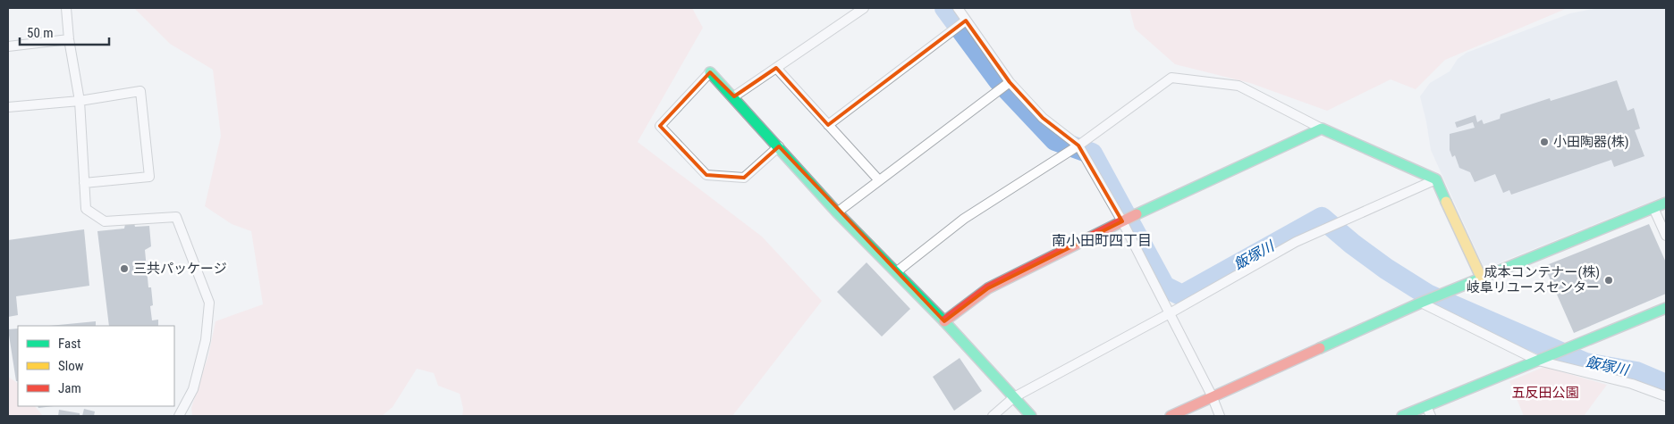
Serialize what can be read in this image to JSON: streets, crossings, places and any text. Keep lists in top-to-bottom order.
{
  "districts": ["南小田町四丁目"],
  "water": ["飯塚川"],
  "parks": ["五反田公園"],
  "places": ["小田陶器(株)", "三共パッケージ", "成本コンテナー(株) 岐阜リユースセンター"],
  "legend": ["Fast", "Slow", "Jam"],
  "scale_bar": "50 m"
}
